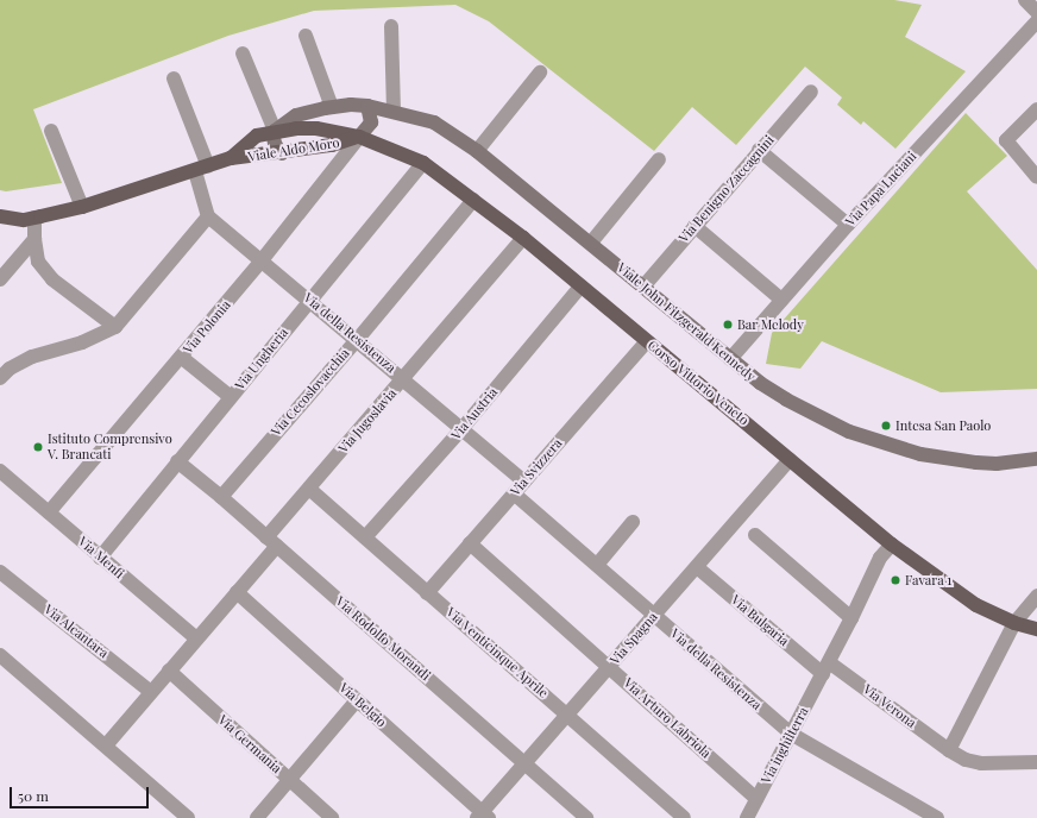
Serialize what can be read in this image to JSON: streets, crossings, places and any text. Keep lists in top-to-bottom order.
{
  "streets": {
    "main road": ["Viale Aldo Moro", "Corso Vittorio Veneto"],
    "street": [
      "Via Benigno Zaccagnini",
      "Via Papa Luciani",
      "Viale John Fitzgerald Kennedy",
      "Via Polonia",
      "Via della Resistenza",
      "Via Ungheria",
      "Via Cecoslovacchia",
      "Via Austria",
      "Via Jugoslavia",
      "Via Svizzera",
      "Via Menfi",
      "Via Bulgaria",
      "Via Alcantara",
      "Via Rodolfo Morandi",
      "Via Spagna",
      "Via Venticinque Aprile",
      "Via Belgio",
      "Via Verona",
      "Via Arturo Labriola",
      "Via Germania",
      "Via inghilterra"
    ]
  },
  "crossings": [
    ["Viale Aldo Moro", "Viale John Fitzgerald Kennedy"],
    ["Viale Aldo Moro", "Via Polonia"],
    ["Viale Aldo Moro", "Corso Vittorio Veneto"],
    ["Via Benigno Zaccagnini", "Viale John Fitzgerald Kennedy"],
    ["Via Papa Luciani", "Viale John Fitzgerald Kennedy"],
    ["Via Polonia", "Via della Resistenza"],
    ["Via Polonia", "Corso Vittorio Veneto"],
    ["Via Polonia", "Via Menfi"],
    ["Via della Resistenza", "Via Ungheria"],
    ["Via della Resistenza", "Via Cecoslovacchia"],
    ["Via della Resistenza", "Via Austria"],
    ["Via della Resistenza", "Via Jugoslavia"],
    ["Via della Resistenza", "Via Svizzera"],
    ["Via della Resistenza", "Via Spagna"],
    ["Via della Resistenza", "Via inghilterra"],
    ["Via Ungheria", "Corso Vittorio Veneto"],
    ["Via Ungheria", "Via Menfi"],
    ["Via Ungheria", "Via Rodolfo Morandi"],
    ["Corso Vittorio Veneto", "Via Cecoslovacchia"],
    ["Corso Vittorio Veneto", "Via Austria"],
    ["Corso Vittorio Veneto", "Via Jugoslavia"],
    ["Corso Vittorio Veneto", "Via Svizzera"],
    ["Corso Vittorio Veneto", "Via Spagna"],
    ["Corso Vittorio Veneto", "Via inghilterra"],
    ["Via Cecoslovacchia", "Via Rodolfo Morandi"],
    ["Via Austria", "Via Venticinque Aprile"],
    ["Via Jugoslavia", "Via Menfi"],
    ["Via Jugoslavia", "Via Alcantara"],
    ["Via Jugoslavia", "Via Rodolfo Morandi"],
    ["Via Jugoslavia", "Via Venticinque Aprile"],
    ["Via Jugoslavia", "Via Belgio"],
    ["Via Jugoslavia", "Via Germania"],
    ["Via Svizzera", "Via Venticinque Aprile"],
    ["Via Svizzera", "Via Arturo Labriola"],
    ["Via Bulgaria", "Via Spagna"],
    ["Via Bulgaria", "Via Verona"],
    ["Via Bulgaria", "Via inghilterra"],
    ["Via Rodolfo Morandi", "Via Spagna"],
    ["Via Spagna", "Via Venticinque Aprile"],
    ["Via Spagna", "Via Belgio"],
    ["Via Spagna", "Via Arturo Labriola"],
    ["Via Verona", "Via inghilterra"],
    ["Via Arturo Labriola", "Via inghilterra"]
  ],
  "places": [
    "Bar Melody",
    "Intesa San Paolo",
    "Istituto Comprensivo V. Brancati",
    "Favara 1"
  ],
  "scale_bar": "50 m"
}
